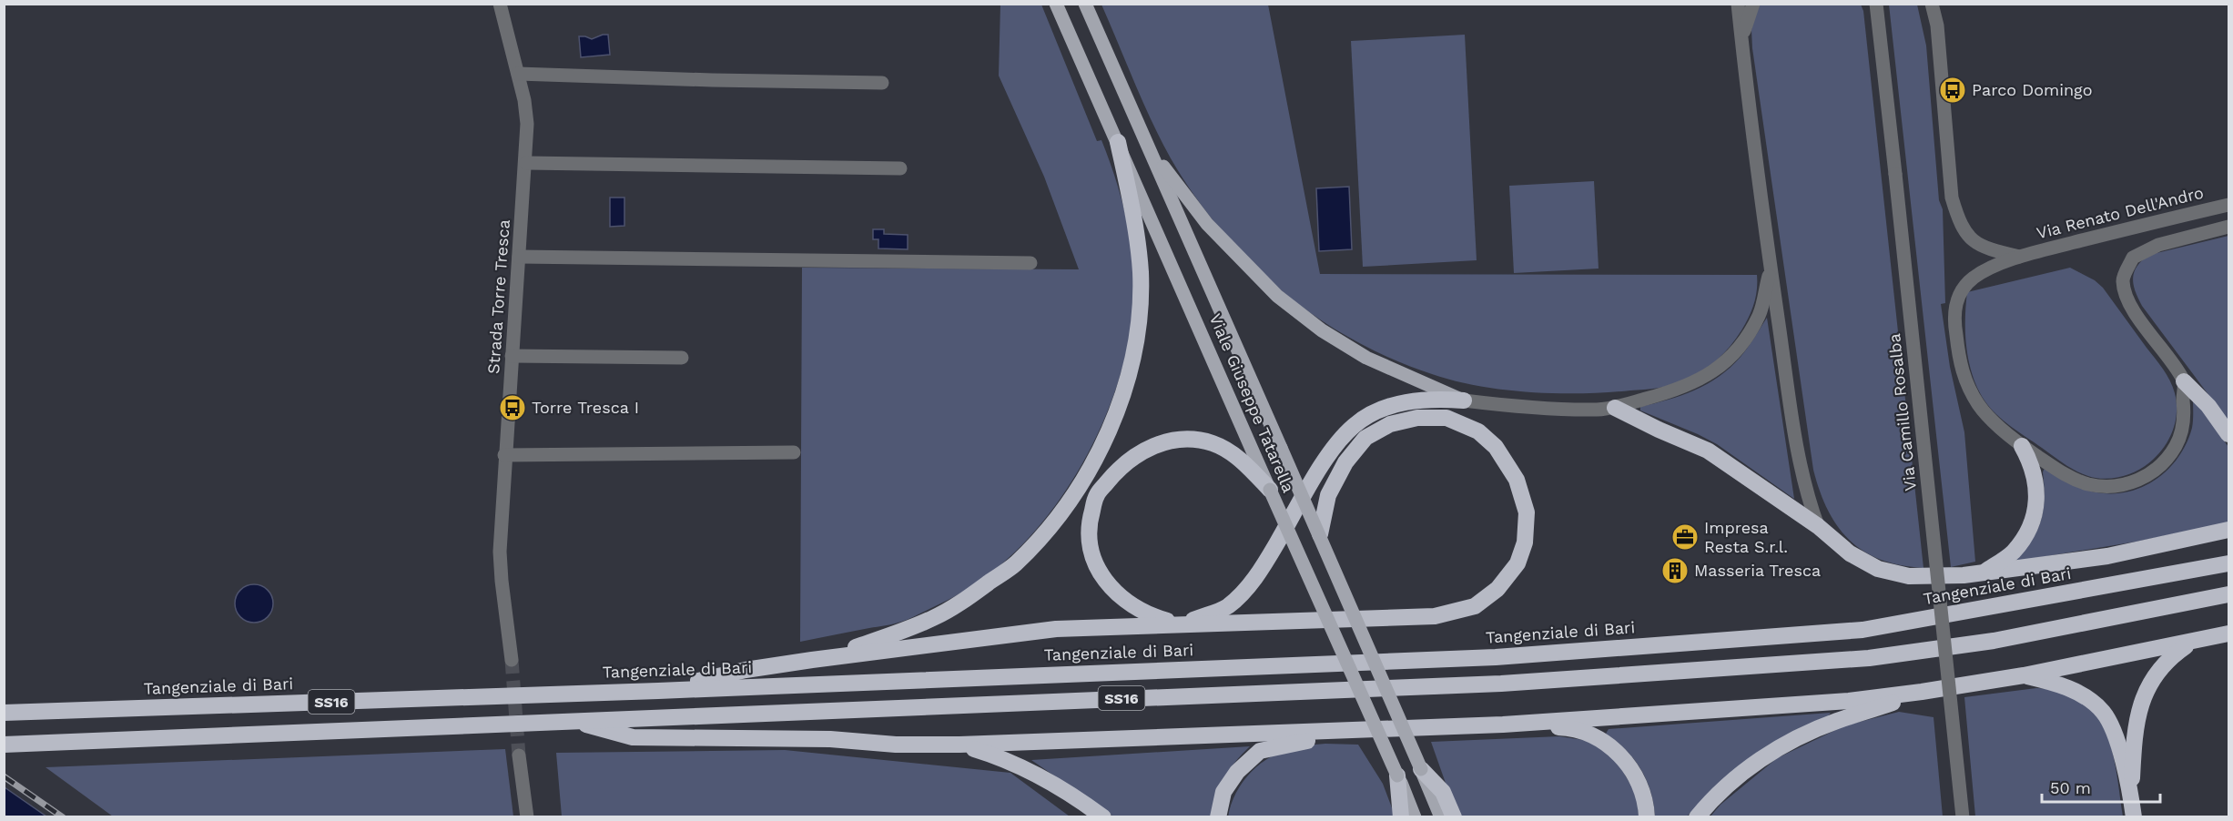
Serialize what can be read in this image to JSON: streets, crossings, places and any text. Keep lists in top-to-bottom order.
{
  "streets": {
    "highway": ["Tangenziale di Bari", "SS16"],
    "main road": ["Viale Giuseppe Tatarella"],
    "street": ["Via Renato Dell'Andro", "Strada Torre Tresca", "Via Camillo Rosalba"]
  },
  "crossings": [
    ["Viale Giuseppe Tatarella", "SS16"],
    ["Tangenziale di Bari", "SS16"]
  ],
  "places": {
    "bus stop": ["Parco Domingo", "Torre Tresca I"],
    "office": ["Impresa Resta S.r.l."],
    "building": ["Masseria Tresca"]
  },
  "scale_bar": "50 m"
}
